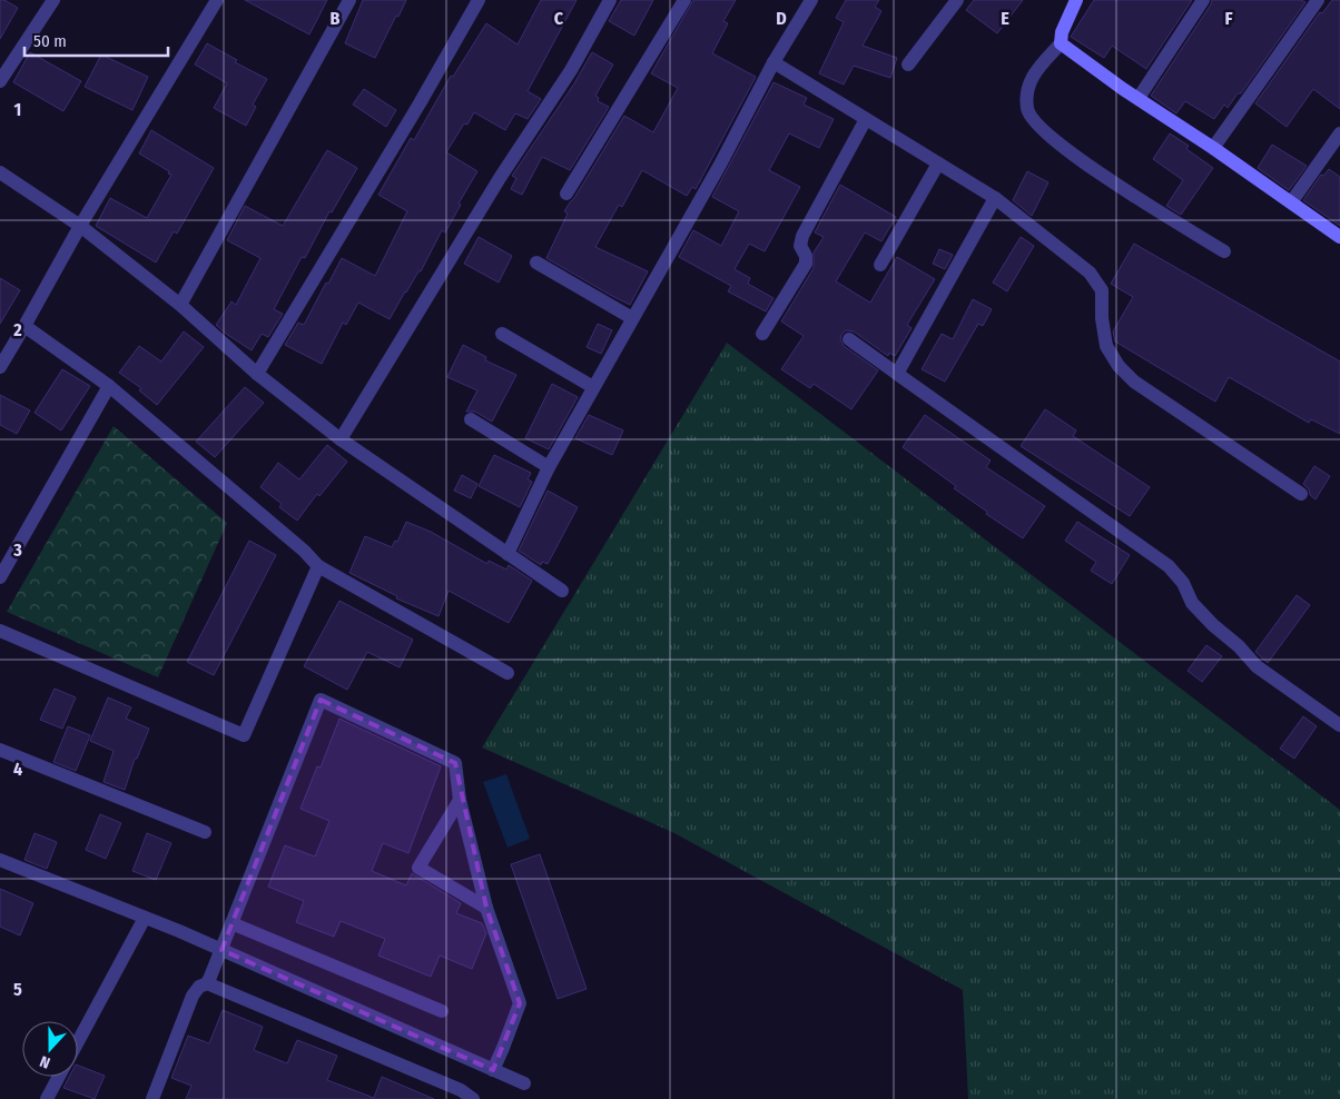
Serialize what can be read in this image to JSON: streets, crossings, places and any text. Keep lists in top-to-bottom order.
{
  "scale_bar": "50 m",
  "north": "bottom",
  "grid": {
    "columns": [
      "B",
      "C",
      "D",
      "E",
      "F"
    ],
    "rows": [
      "1",
      "2",
      "3",
      "4",
      "5"
    ]
  }
}
